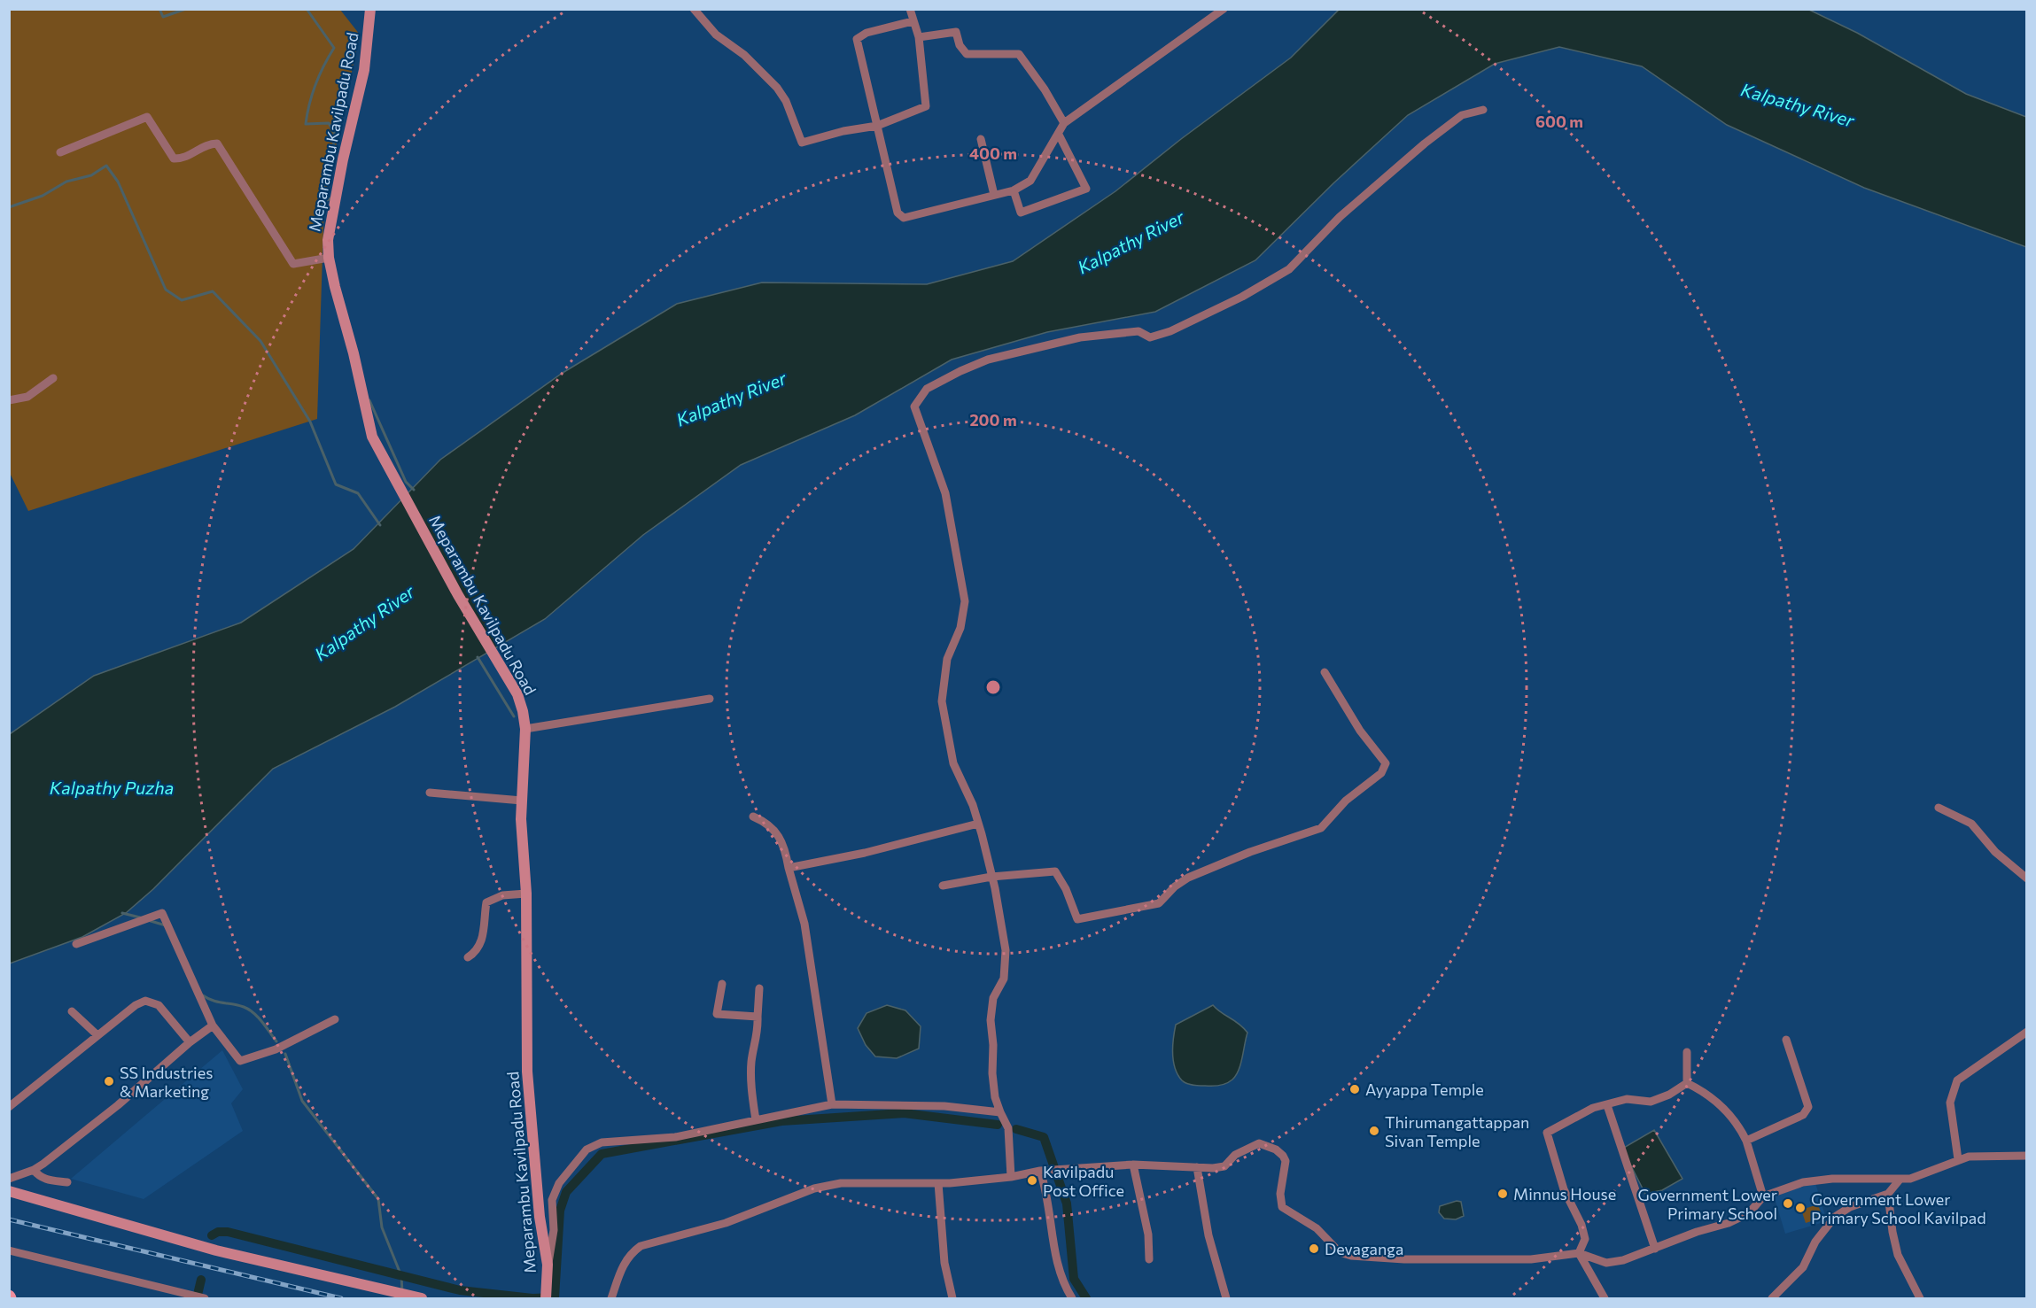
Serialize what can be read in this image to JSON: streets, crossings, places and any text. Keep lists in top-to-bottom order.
{
  "streets": {
    "main road": ["Meparambu Kavilpadu Road"]
  },
  "water": ["Kalpathy River", "Kalpathy Puzha"],
  "places": [
    "SS Industries & Marketing",
    "Ayyappa Temple",
    "Thirumangattappan Sivan Temple",
    "Kavilpadu Post Office",
    "Minnus House",
    "Government Lower Primary School",
    "Government Lower Primary School Kavilpad",
    "Devaganga"
  ],
  "rings": ["600 m", "400 m", "200 m"]
}
